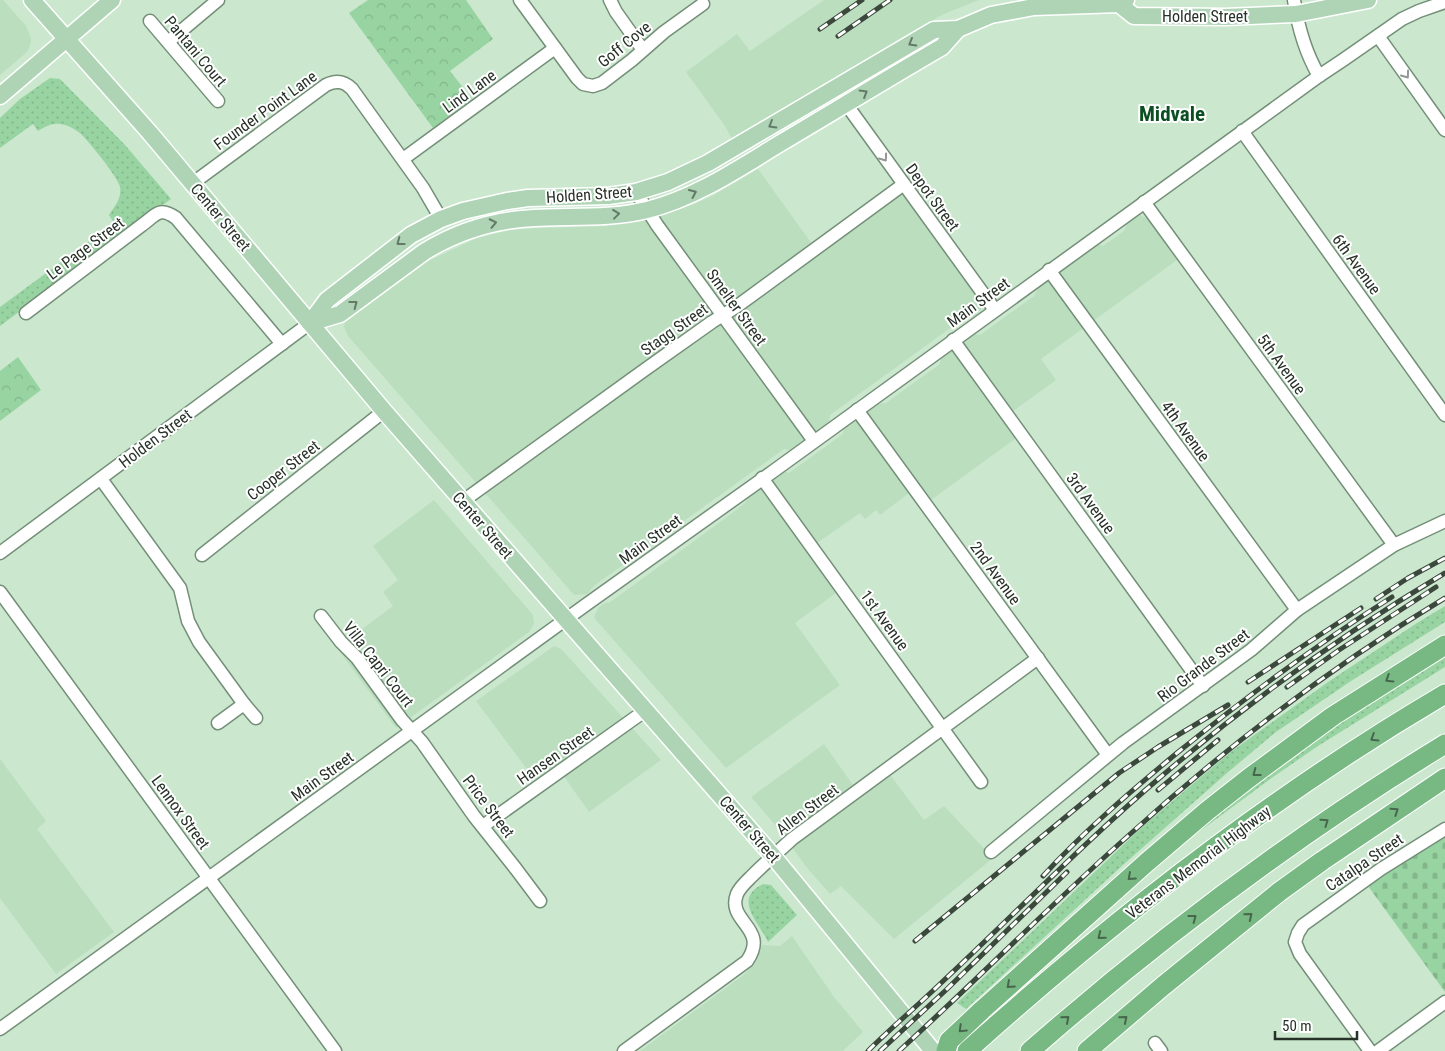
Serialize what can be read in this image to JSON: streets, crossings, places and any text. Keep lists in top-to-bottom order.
{
  "streets": {
    "highway": ["Veterans Memorial Highway"],
    "main road": ["Holden Street", "Center Street"],
    "street": [
      "Goff Cove",
      "Pantani Court",
      "Lind Lane",
      "Founder Point Lane",
      "Depot Street",
      "Le Page Street",
      "6th Avenue",
      "Main Street",
      "Smelter Street",
      "Stagg Street",
      "5th Avenue",
      "4th Avenue",
      "Cooper Street",
      "3rd Avenue",
      "2nd Avenue",
      "1st Avenue",
      "Villa Capri Court",
      "Rio Grande Street",
      "Hansen Street",
      "Price Street",
      "Allen Street",
      "Lennox Street",
      "Catalpa Street"
    ]
  },
  "crossings": [
    ["Holden Street", "Founder Point Lane"],
    ["Holden Street", "Depot Street"],
    ["Holden Street", "Center Street"],
    ["Holden Street", "Le Page Street"],
    ["Holden Street", "Smelter Street"],
    ["Goff Cove", "Lind Lane"],
    ["Lind Lane", "Founder Point Lane"],
    ["Founder Point Lane", "Center Street"],
    ["Depot Street", "Main Street"],
    ["Depot Street", "Stagg Street"],
    ["Center Street", "Main Street"],
    ["Center Street", "Stagg Street"],
    ["Center Street", "Cooper Street"],
    ["Center Street", "Hansen Street"],
    ["Center Street", "Allen Street"],
    ["6th Avenue", "Main Street"],
    ["Main Street", "Smelter Street"],
    ["Main Street", "5th Avenue"],
    ["Main Street", "4th Avenue"],
    ["Main Street", "3rd Avenue"],
    ["Main Street", "2nd Avenue"],
    ["Main Street", "1st Avenue"],
    ["Main Street", "Villa Capri Court"],
    ["Main Street", "Price Street"],
    ["Main Street", "Lennox Street"],
    ["Smelter Street", "Stagg Street"],
    ["5th Avenue", "Rio Grande Street"],
    ["4th Avenue", "Rio Grande Street"],
    ["3rd Avenue", "Rio Grande Street"],
    ["2nd Avenue", "Rio Grande Street"],
    ["2nd Avenue", "Allen Street"],
    ["1st Avenue", "Allen Street"],
    ["Villa Capri Court", "Price Street"],
    ["Hansen Street", "Price Street"]
  ],
  "one_way": ["Depot Street"],
  "districts": ["Midvale"],
  "scale_bar": "50 m"
}
